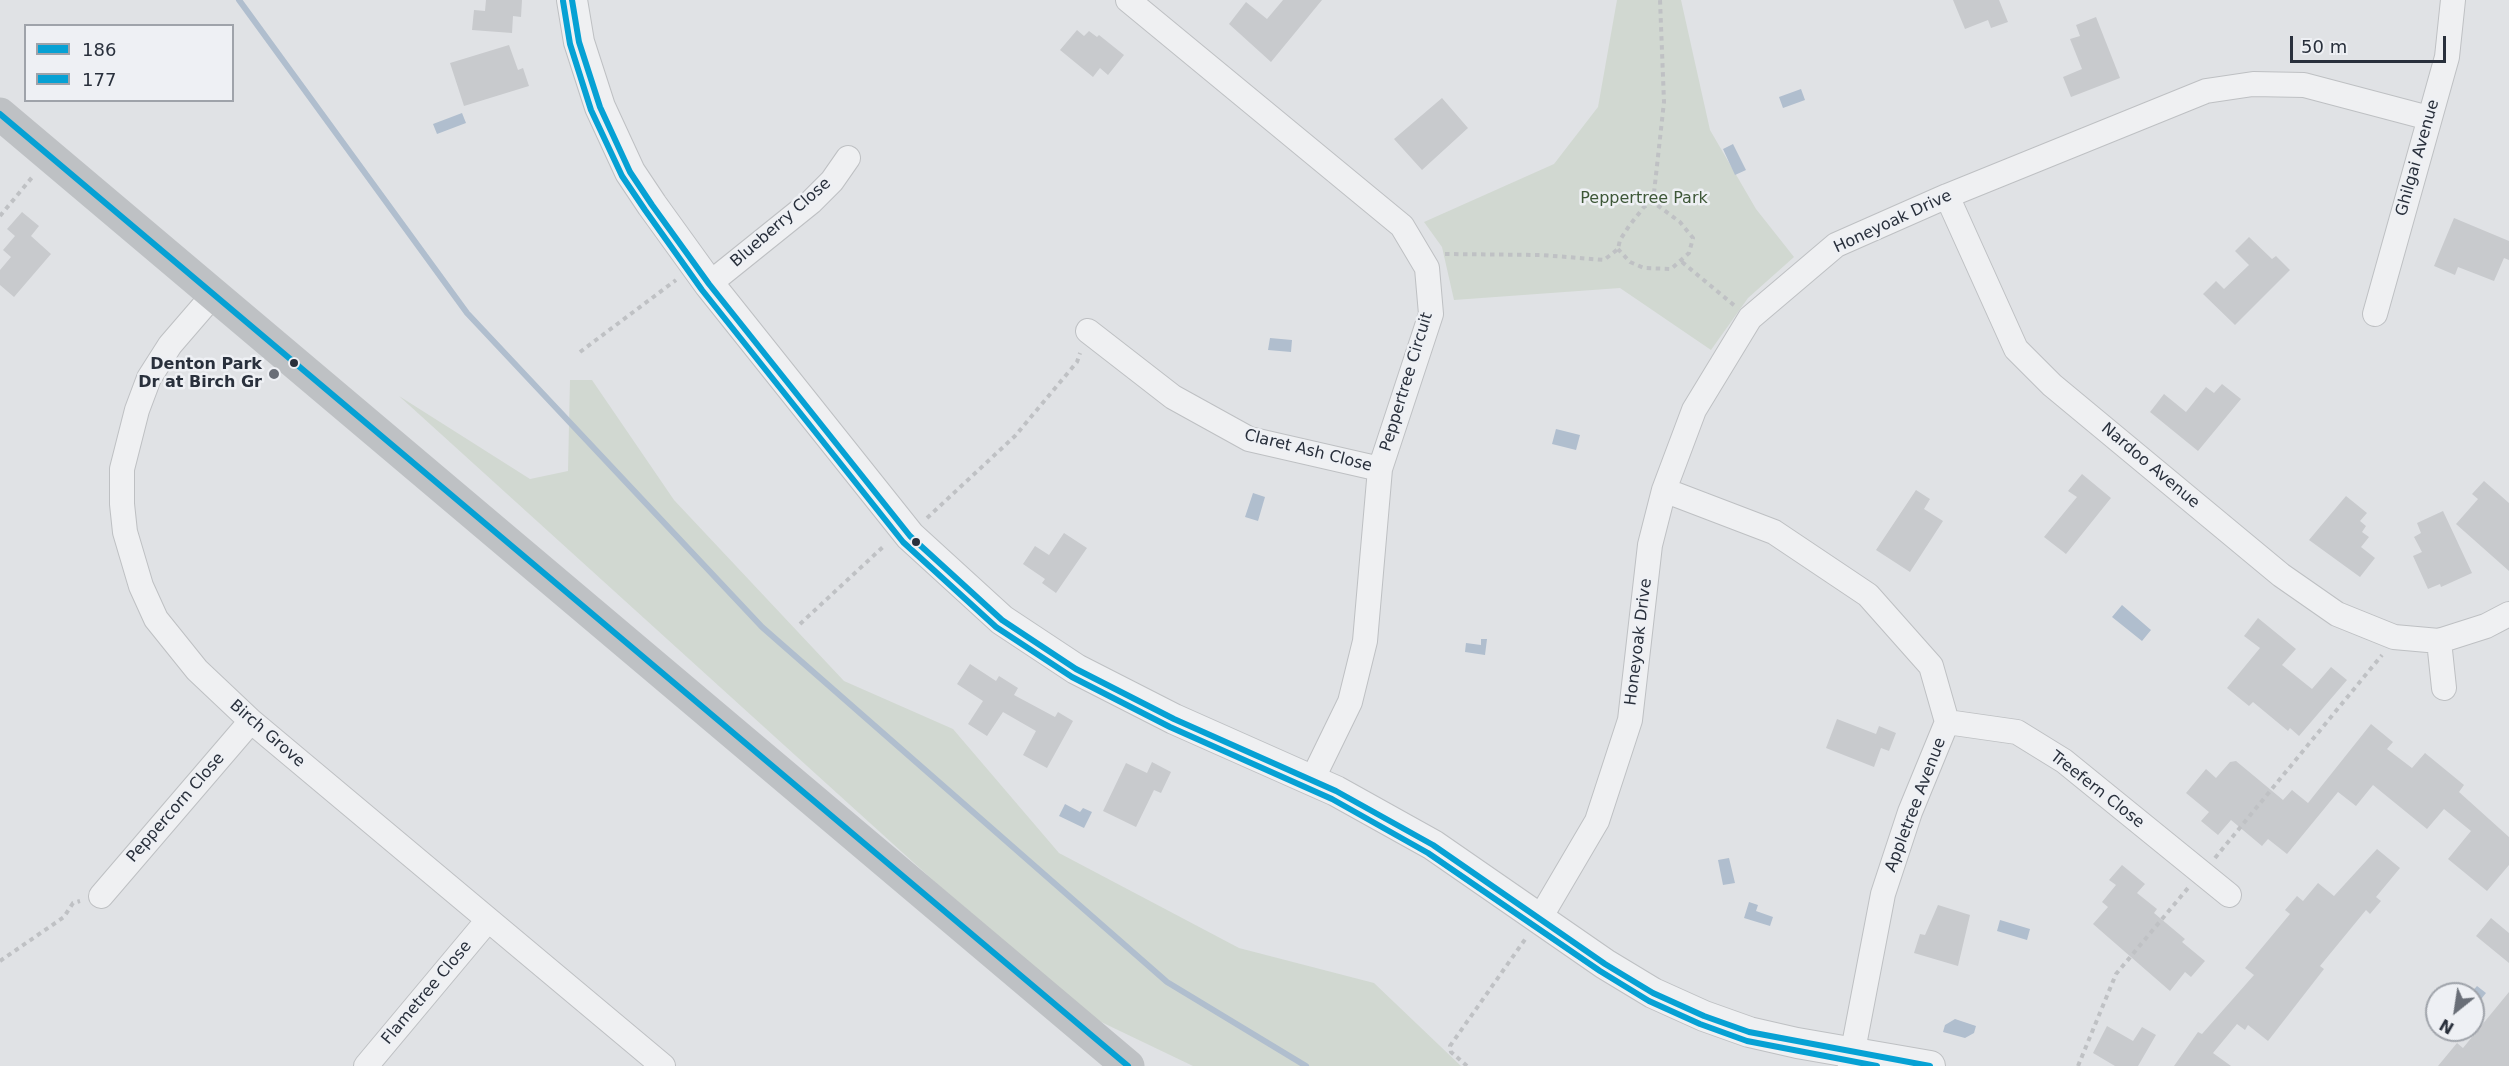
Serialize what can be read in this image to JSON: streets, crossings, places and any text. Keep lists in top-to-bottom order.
{
  "streets": {
    "street": [
      "Ghilgai Avenue",
      "Honeyoak Drive",
      "Blueberry Close",
      "Peppertree Circuit",
      "Claret Ash Close",
      "Nardoo Avenue",
      "Birch Grove",
      "Treefern Close",
      "Appletree Avenue",
      "Peppercorn Close",
      "Flametree Close"
    ]
  },
  "crossings": [
    ["Ghilgai Avenue", "Honeyoak Drive"],
    ["Honeyoak Drive", "Nardoo Avenue"],
    ["Honeyoak Drive", "Appletree Avenue"],
    ["Peppertree Circuit", "Claret Ash Close"],
    ["Birch Grove", "Peppercorn Close"],
    ["Birch Grove", "Flametree Close"],
    ["Treefern Close", "Appletree Avenue"]
  ],
  "parks": ["Peppertree Park"],
  "places": ["Denton Park Dr at Birch Gr"],
  "lines": ["transit line 186", "transit line 177"],
  "legend": ["186", "177"],
  "scale_bar": "50 m",
  "north": "bottom left"
}
